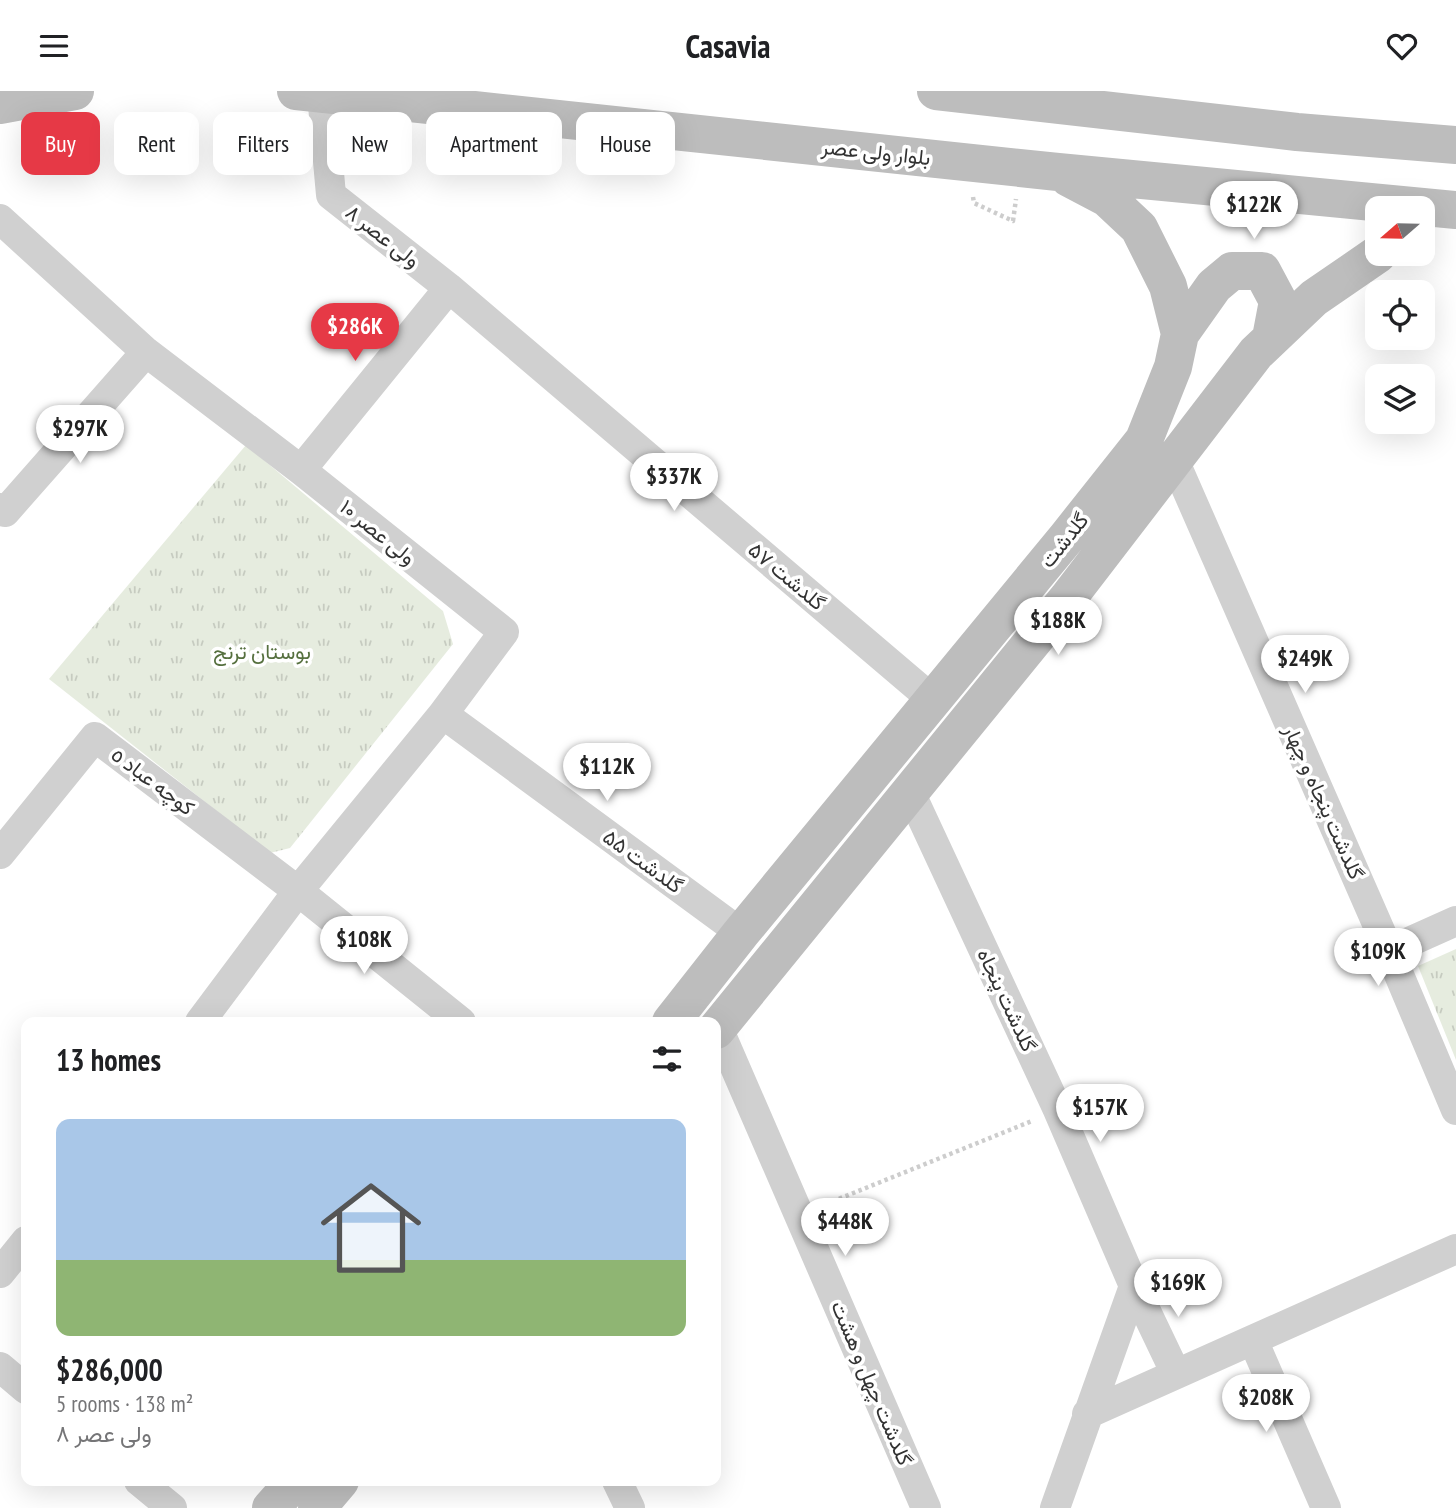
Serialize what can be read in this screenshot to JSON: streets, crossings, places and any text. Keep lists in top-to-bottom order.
{
  "streets": {
    "street": [
      "بلوار ولی عصر",
      "ولی عصر ۸",
      "ولی عصر ۱۰",
      "گلدشت",
      "گلدشت ۵۷",
      "كوچه عباد ٥",
      "گلدشت پنجاه و چهار",
      "گلدشت ۵۵",
      "گلدشت پنجاه",
      "گلدشت چهل و هشت"
    ]
  },
  "crossings": [
    ["بلوار ولی عصر", "ولی عصر ۸"],
    ["بلوار ولی عصر", "گلدشت"],
    ["ولی عصر ۸", "گلدشت ۵۷"],
    ["ولی عصر ۱۰", "كوچه عباد ٥"],
    ["ولی عصر ۱۰", "گلدشت ۵۵"],
    ["گلدشت", "گلدشت ۵۷"],
    ["گلدشت", "گلدشت پنجاه و چهار"],
    ["گلدشت", "گلدشت ۵۵"],
    ["گلدشت", "گلدشت پنجاه"]
  ],
  "parks": ["بوستان ترنج"],
  "north": "left",
  "page": {
    "header": "Casavia",
    "chip": [
      "Buy",
      "Rent",
      "Filters",
      "New",
      "Apartment",
      "House"
    ],
    "price": [
      "$122K",
      "$286K",
      "$297K",
      "$337K",
      "$188K",
      "$249K",
      "$112K",
      "$108K",
      "$109K",
      "$157K",
      "$448K",
      "$169K",
      "$208K"
    ],
    "heading": "13 homes",
    "list": [
      {
        "name": "$286,000",
        "note": "5 rooms · 138 m² · ولی عصر ۸"
      }
    ]
  }
}
